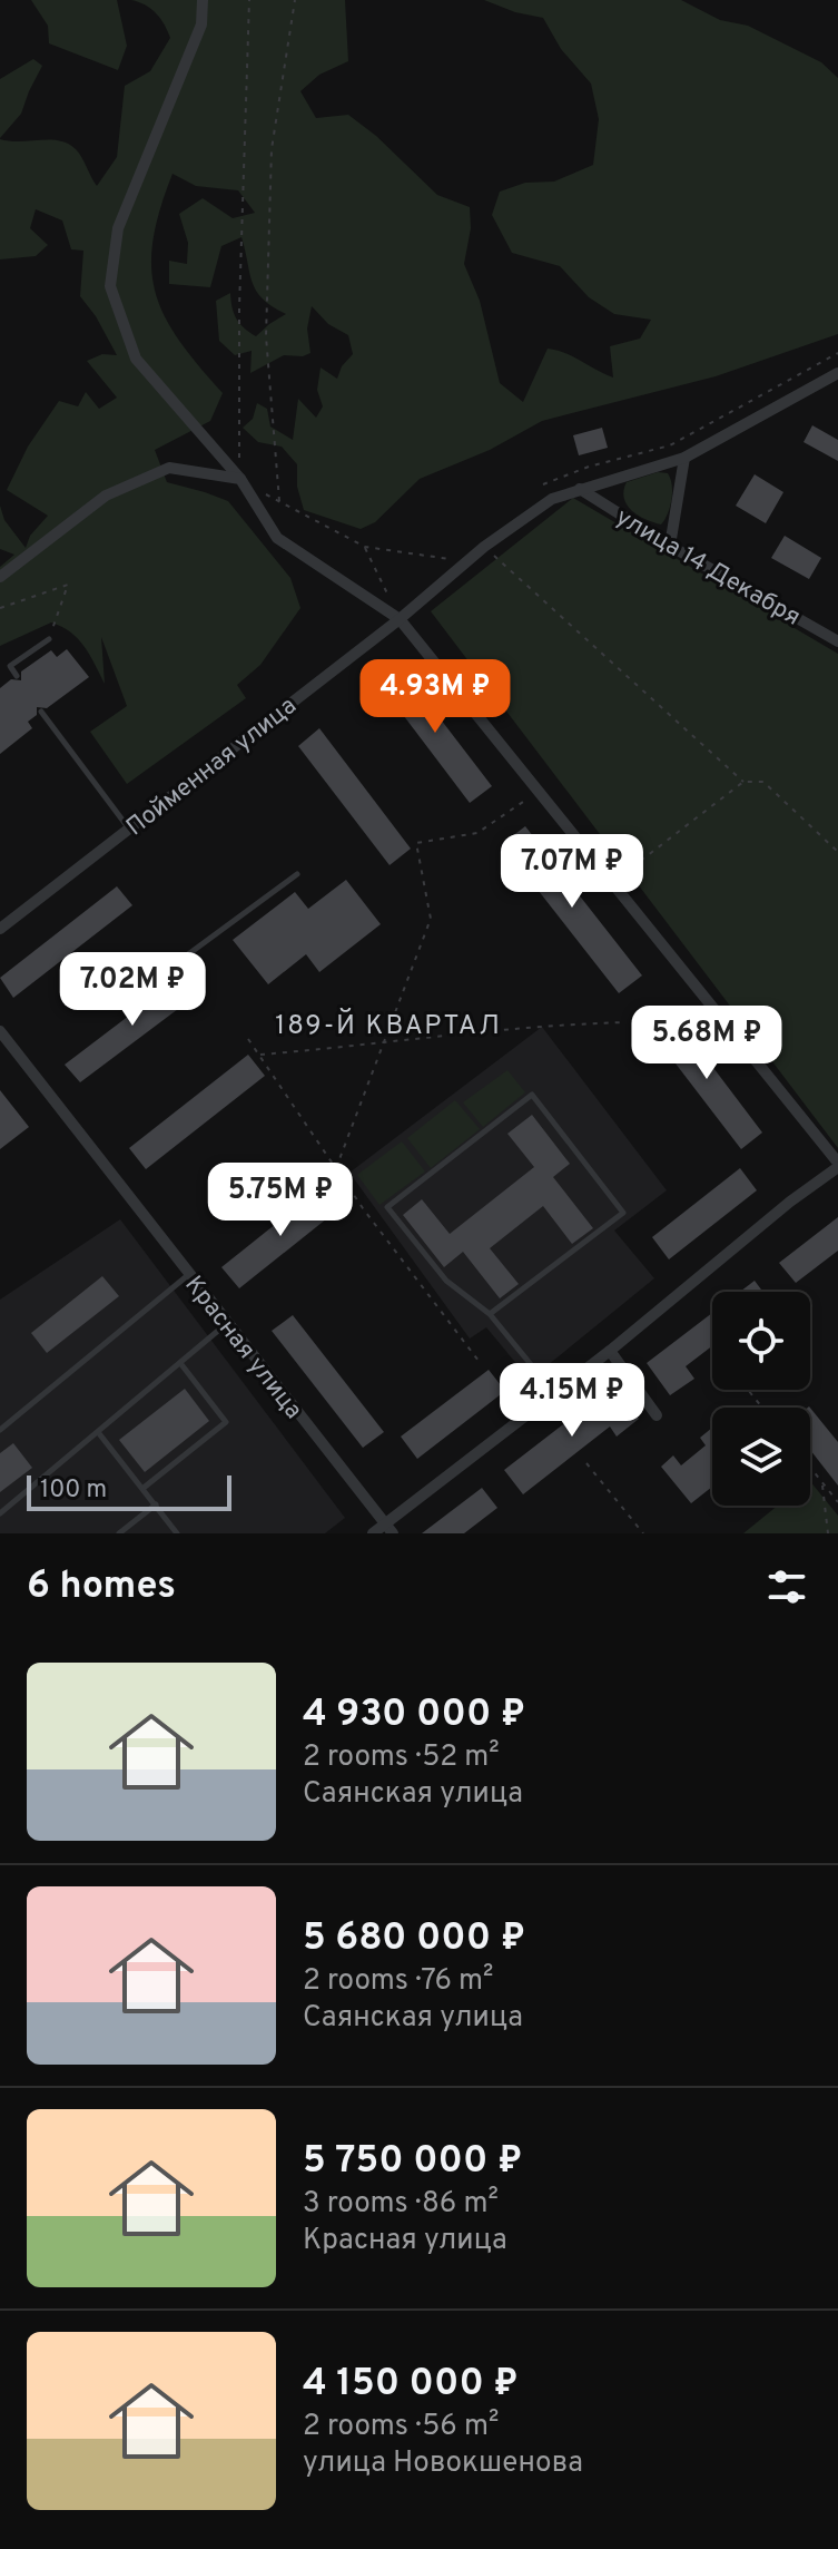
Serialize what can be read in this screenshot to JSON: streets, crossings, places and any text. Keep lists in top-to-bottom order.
{
  "streets": {
    "street": ["улица 14 Декабря", "Пойменная улица", "Красная улица"]
  },
  "crossings": [
    ["улица 14 Декабря", "Пойменная улица"]
  ],
  "districts": ["189-Й КВАРТАЛ"],
  "scale_bar": "100 m",
  "page": {
    "price": [
      "4.93M ₽",
      "7.07M ₽",
      "7.02M ₽",
      "5.68M ₽",
      "5.75M ₽",
      "4.15M ₽"
    ],
    "scale": "100 m",
    "heading": "6 homes",
    "list": [
      {
        "name": "4 930 000 ₽",
        "note": "2 rooms · 52 m² · Саянская улица"
      },
      {
        "name": "5 680 000 ₽",
        "note": "2 rooms · 76 m² · Саянская улица"
      },
      {
        "name": "5 750 000 ₽",
        "note": "3 rooms · 86 m² · Красная улица"
      },
      {
        "name": "4 150 000 ₽",
        "note": "2 rooms · 56 m² · улица Новокшенова"
      }
    ]
  }
}
